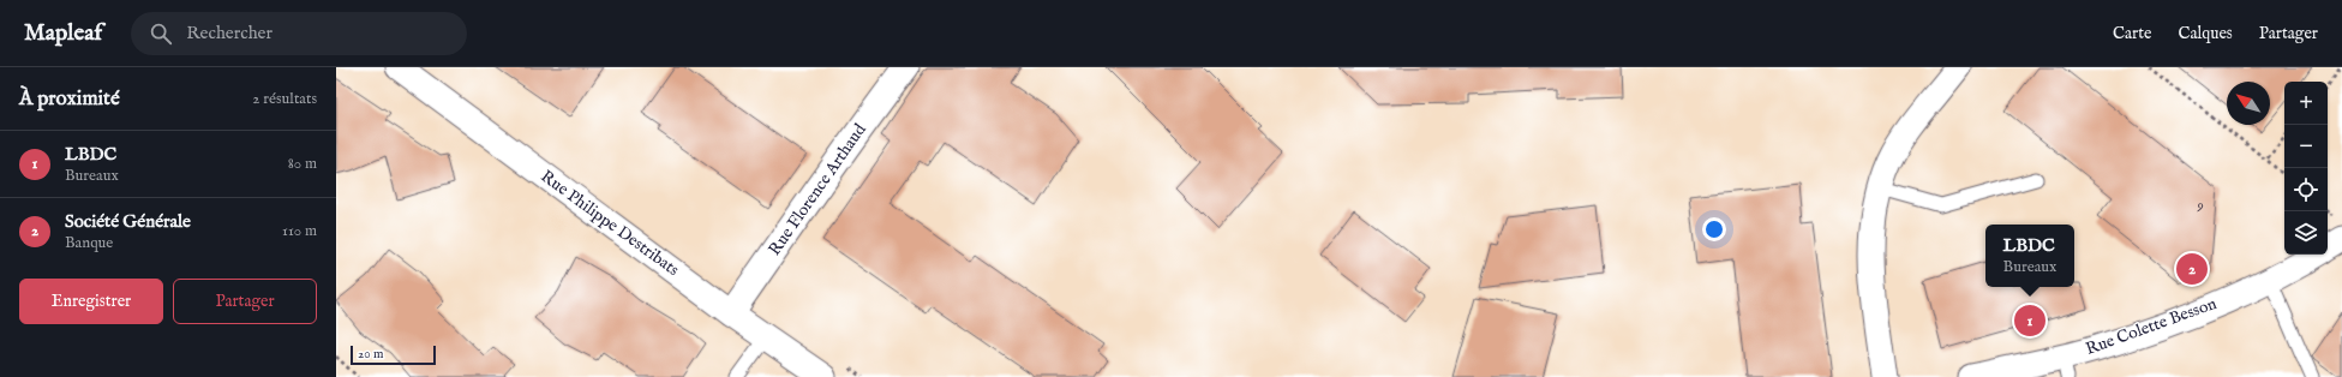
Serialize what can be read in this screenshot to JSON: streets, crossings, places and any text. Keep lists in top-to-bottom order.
{
  "streets": {
    "street": ["Rue Florence Arthaud", "Rue Philippe Destribats", "Rue Colette Besson"]
  },
  "crossings": [
    ["Rue Florence Arthaud", "Rue Philippe Destribats"]
  ],
  "house_numbers": ["9"],
  "scale_bar": "20 m",
  "north": "top left",
  "page": {
    "header": "Mapleaf",
    "search": "Rechercher",
    "nav": ["Carte", "Calques", "Partager"],
    "heading": ["À proximité", "2 résultats"],
    "map_buttons": ["+", "−"],
    "list": [
      {
        "mark": "1",
        "name": "LBDC",
        "note": "Bureaux",
        "value": "80 m"
      },
      {
        "mark": "2",
        "name": "Société Générale",
        "note": "Banque",
        "value": "110 m"
      }
    ],
    "popup": ["LBDC", "Bureaux"],
    "pins": ["2", "1"],
    "buttons": ["Enregistrer", "Partager"],
    "scale": "20 m"
  }
}
